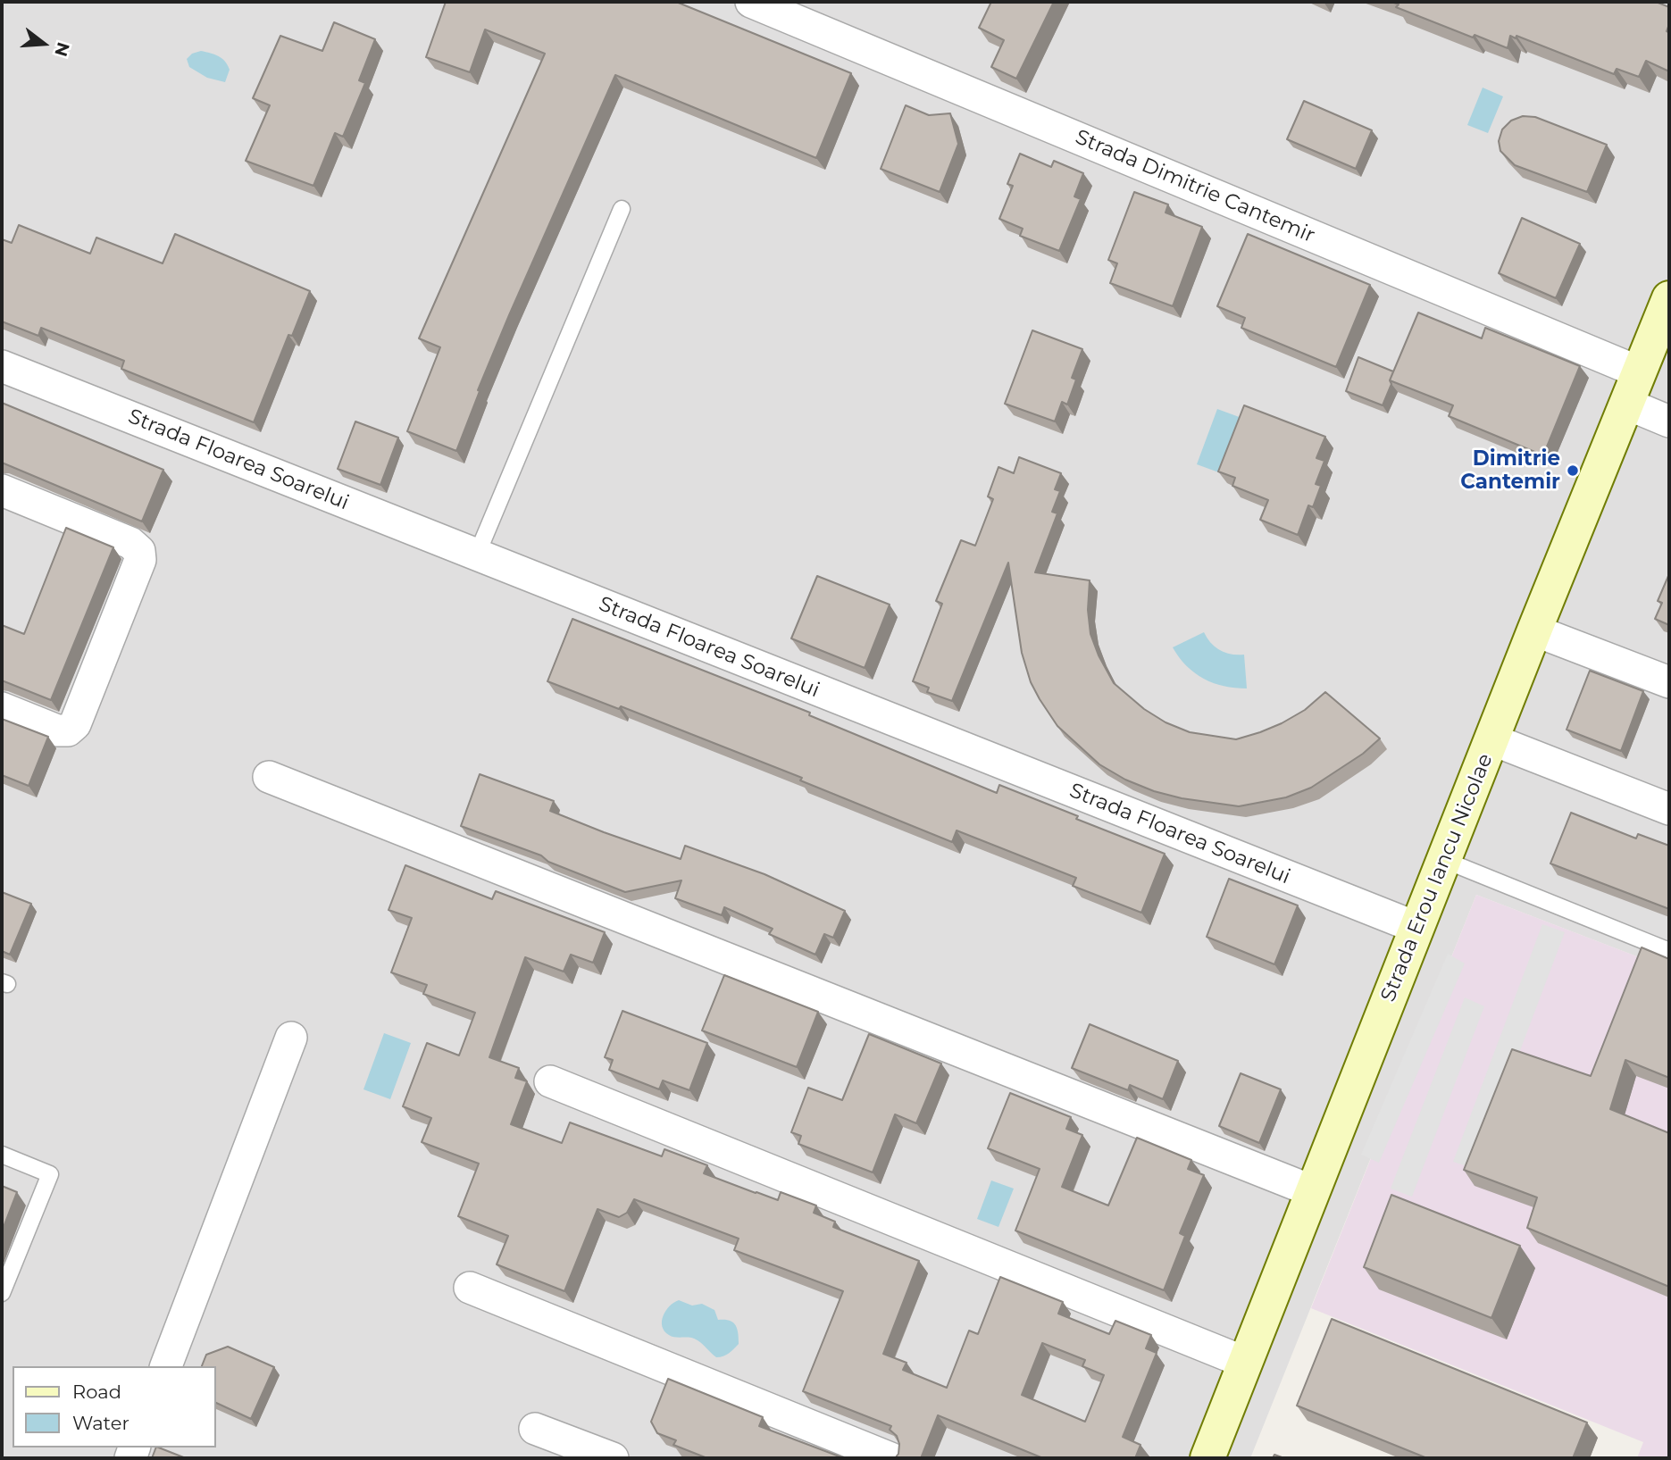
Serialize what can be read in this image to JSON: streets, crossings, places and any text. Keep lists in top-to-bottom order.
{
  "streets": {
    "street": ["Strada Dimitrie Cantemir", "Strada Floarea Soarelui", "Strada Erou Iancu Nicolae"]
  },
  "crossings": [
    ["Strada Dimitrie Cantemir", "Strada Erou Iancu Nicolae"],
    ["Strada Floarea Soarelui", "Strada Erou Iancu Nicolae"]
  ],
  "places": ["Dimitrie Cantemir"],
  "legend": ["Road", "Water"],
  "north": "right"
}
